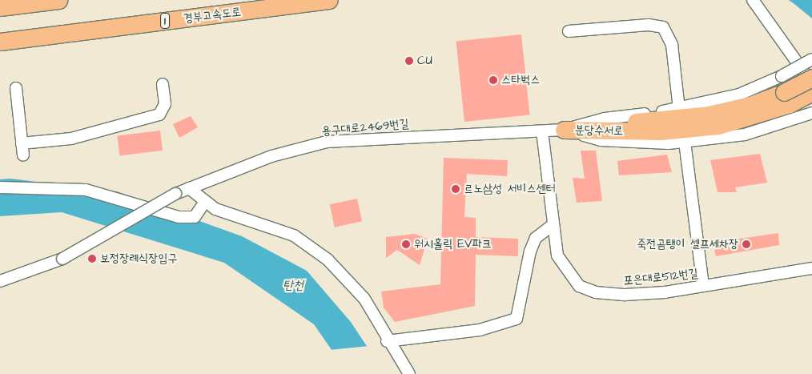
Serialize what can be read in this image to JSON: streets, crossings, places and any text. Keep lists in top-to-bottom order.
{
  "streets": {
    "highway": ["경부고속도로", "1", "분당수서로"],
    "street": ["용구대로2469번길", "포은대로512번길"]
  },
  "crossings": [
    ["용구대로2469번길", "분당수서로"],
    ["용구대로2469번길", "포은대로512번길"]
  ],
  "water": ["탄천"],
  "places": [
    "CU",
    "스타벅스",
    "르노삼성 서비스센터",
    "워시홀릭 EV파크",
    "죽전곰탱이 셀프세차장",
    "보정장례식장입구"
  ]
}
